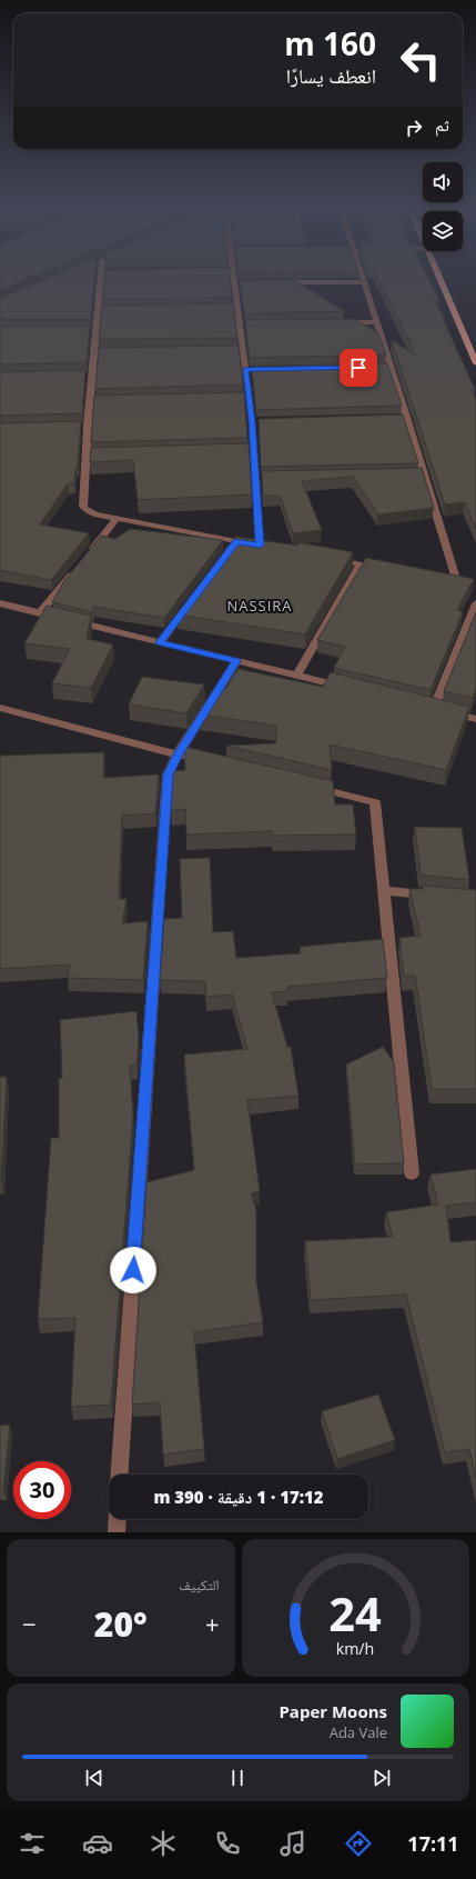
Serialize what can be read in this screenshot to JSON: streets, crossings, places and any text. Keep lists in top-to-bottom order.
{
  "districts": ["NASSIRA"],
  "page": {
    "turn": ["160 m", "انعطف يسارًا"],
    "then": "ثم",
    "limit": "30",
    "trip": "17:12 · 1 دقيقة · 390 m",
    "tile": "التكييف",
    "heat": ["−", "20°", "+"],
    "song": ["Paper Moons", "Ada Vale"],
    "tabs": "17:11",
    "gauge": ["24", "km/h"]
  }
}
